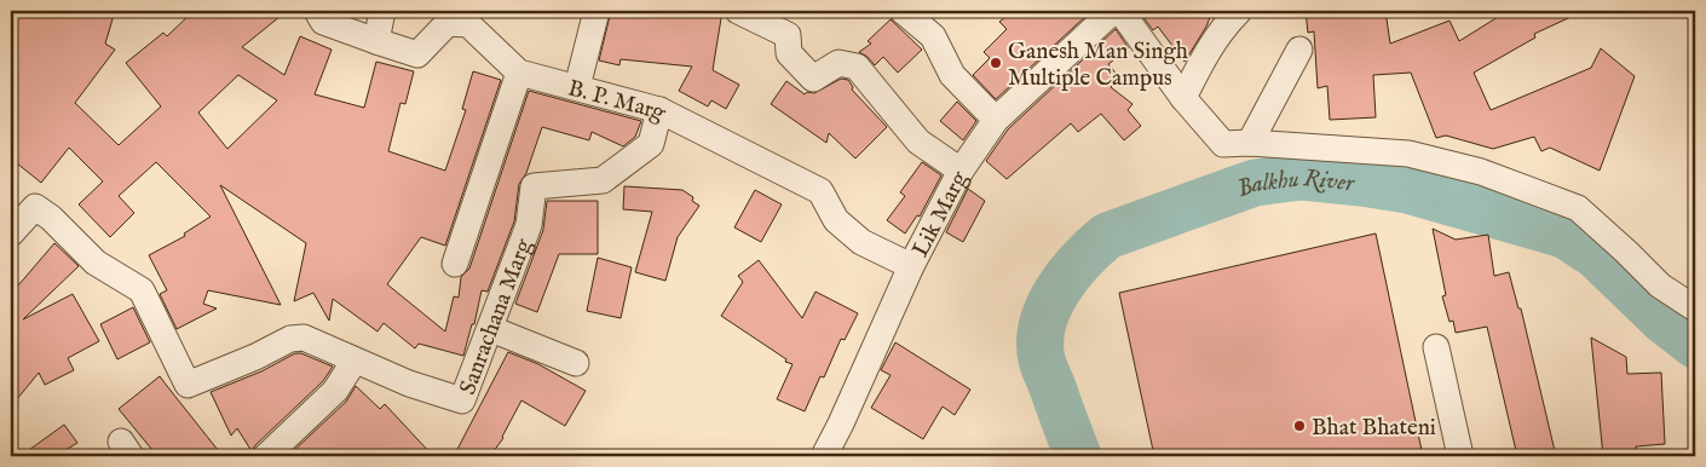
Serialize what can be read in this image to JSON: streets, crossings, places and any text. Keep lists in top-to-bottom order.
{
  "streets": {
    "street": ["B. P. Marg", "Lik Marg", "Sanrachana Marg"]
  },
  "crossings": [
    ["B. P. Marg", "Lik Marg"],
    ["B. P. Marg", "Sanrachana Marg"]
  ],
  "water": ["Balkhu River"],
  "places": ["Ganesh Man Singh Multiple Campus", "Bhat Bhateni"]
}
